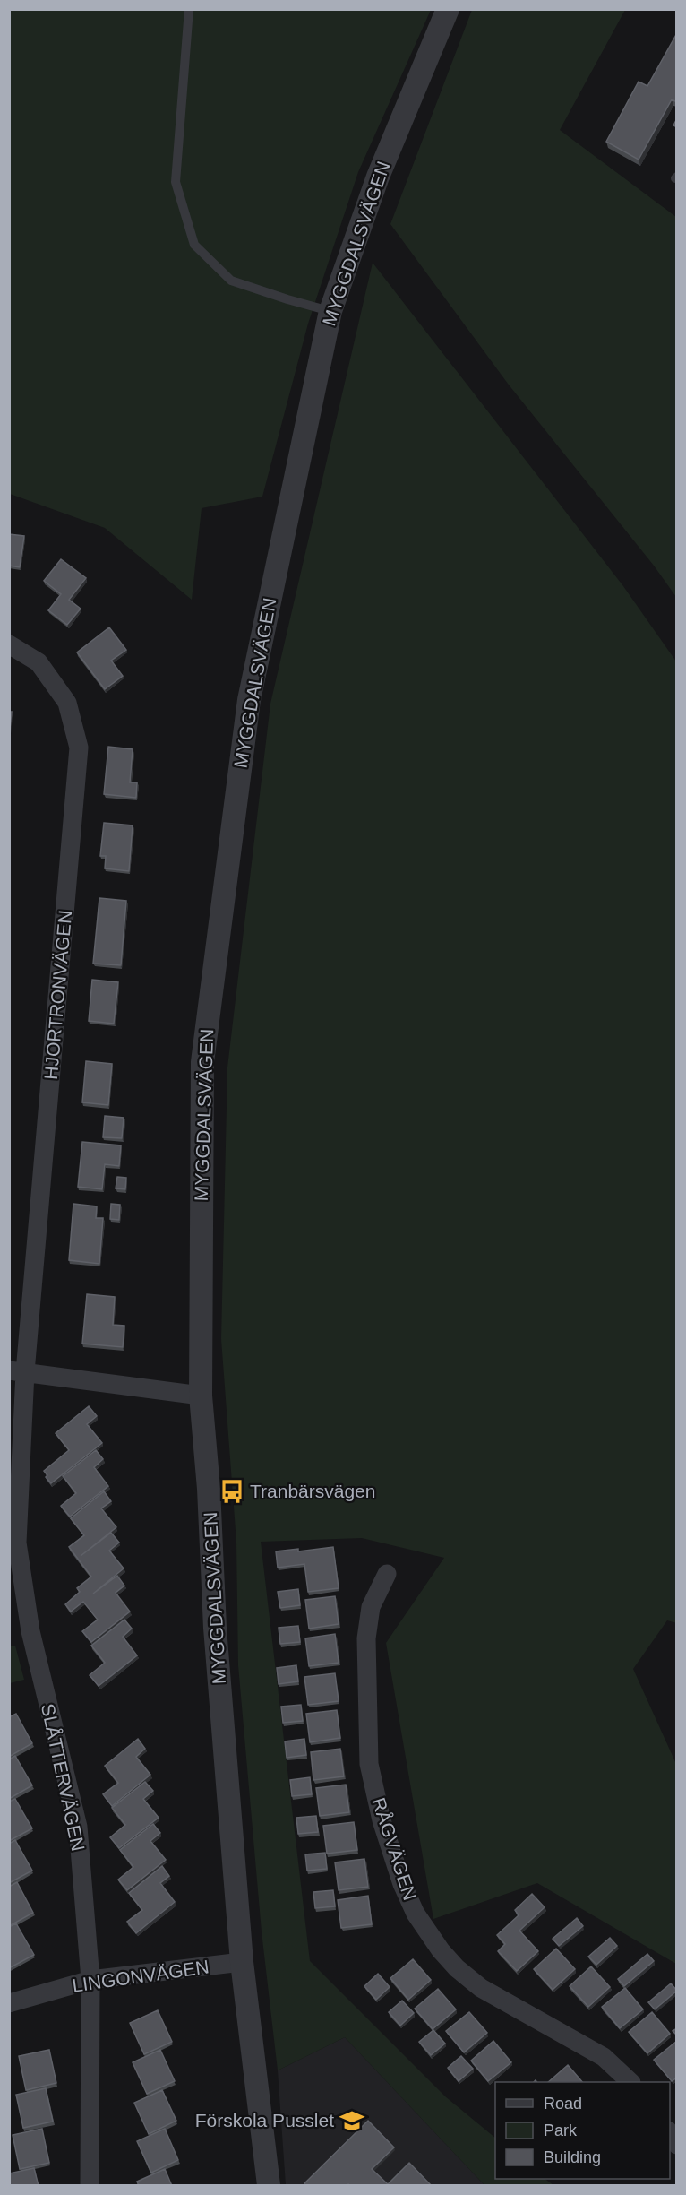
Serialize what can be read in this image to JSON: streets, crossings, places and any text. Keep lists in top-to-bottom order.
{
  "streets": {
    "street": [
      "MYGGDALSVÄGEN",
      "HJORTRONVÄGEN",
      "SLÅTTERVÄGEN",
      "RÅGVÄGEN",
      "LINGONVÄGEN"
    ]
  },
  "crossings": [
    ["MYGGDALSVÄGEN", "LINGONVÄGEN"],
    ["HJORTRONVÄGEN", "SLÅTTERVÄGEN"],
    ["SLÅTTERVÄGEN", "LINGONVÄGEN"]
  ],
  "places": {
    "bus stop": ["Tranbärsvägen"],
    "school or university": ["Förskola Pusslet"]
  },
  "legend": ["Road", "Park", "Building"]
}
